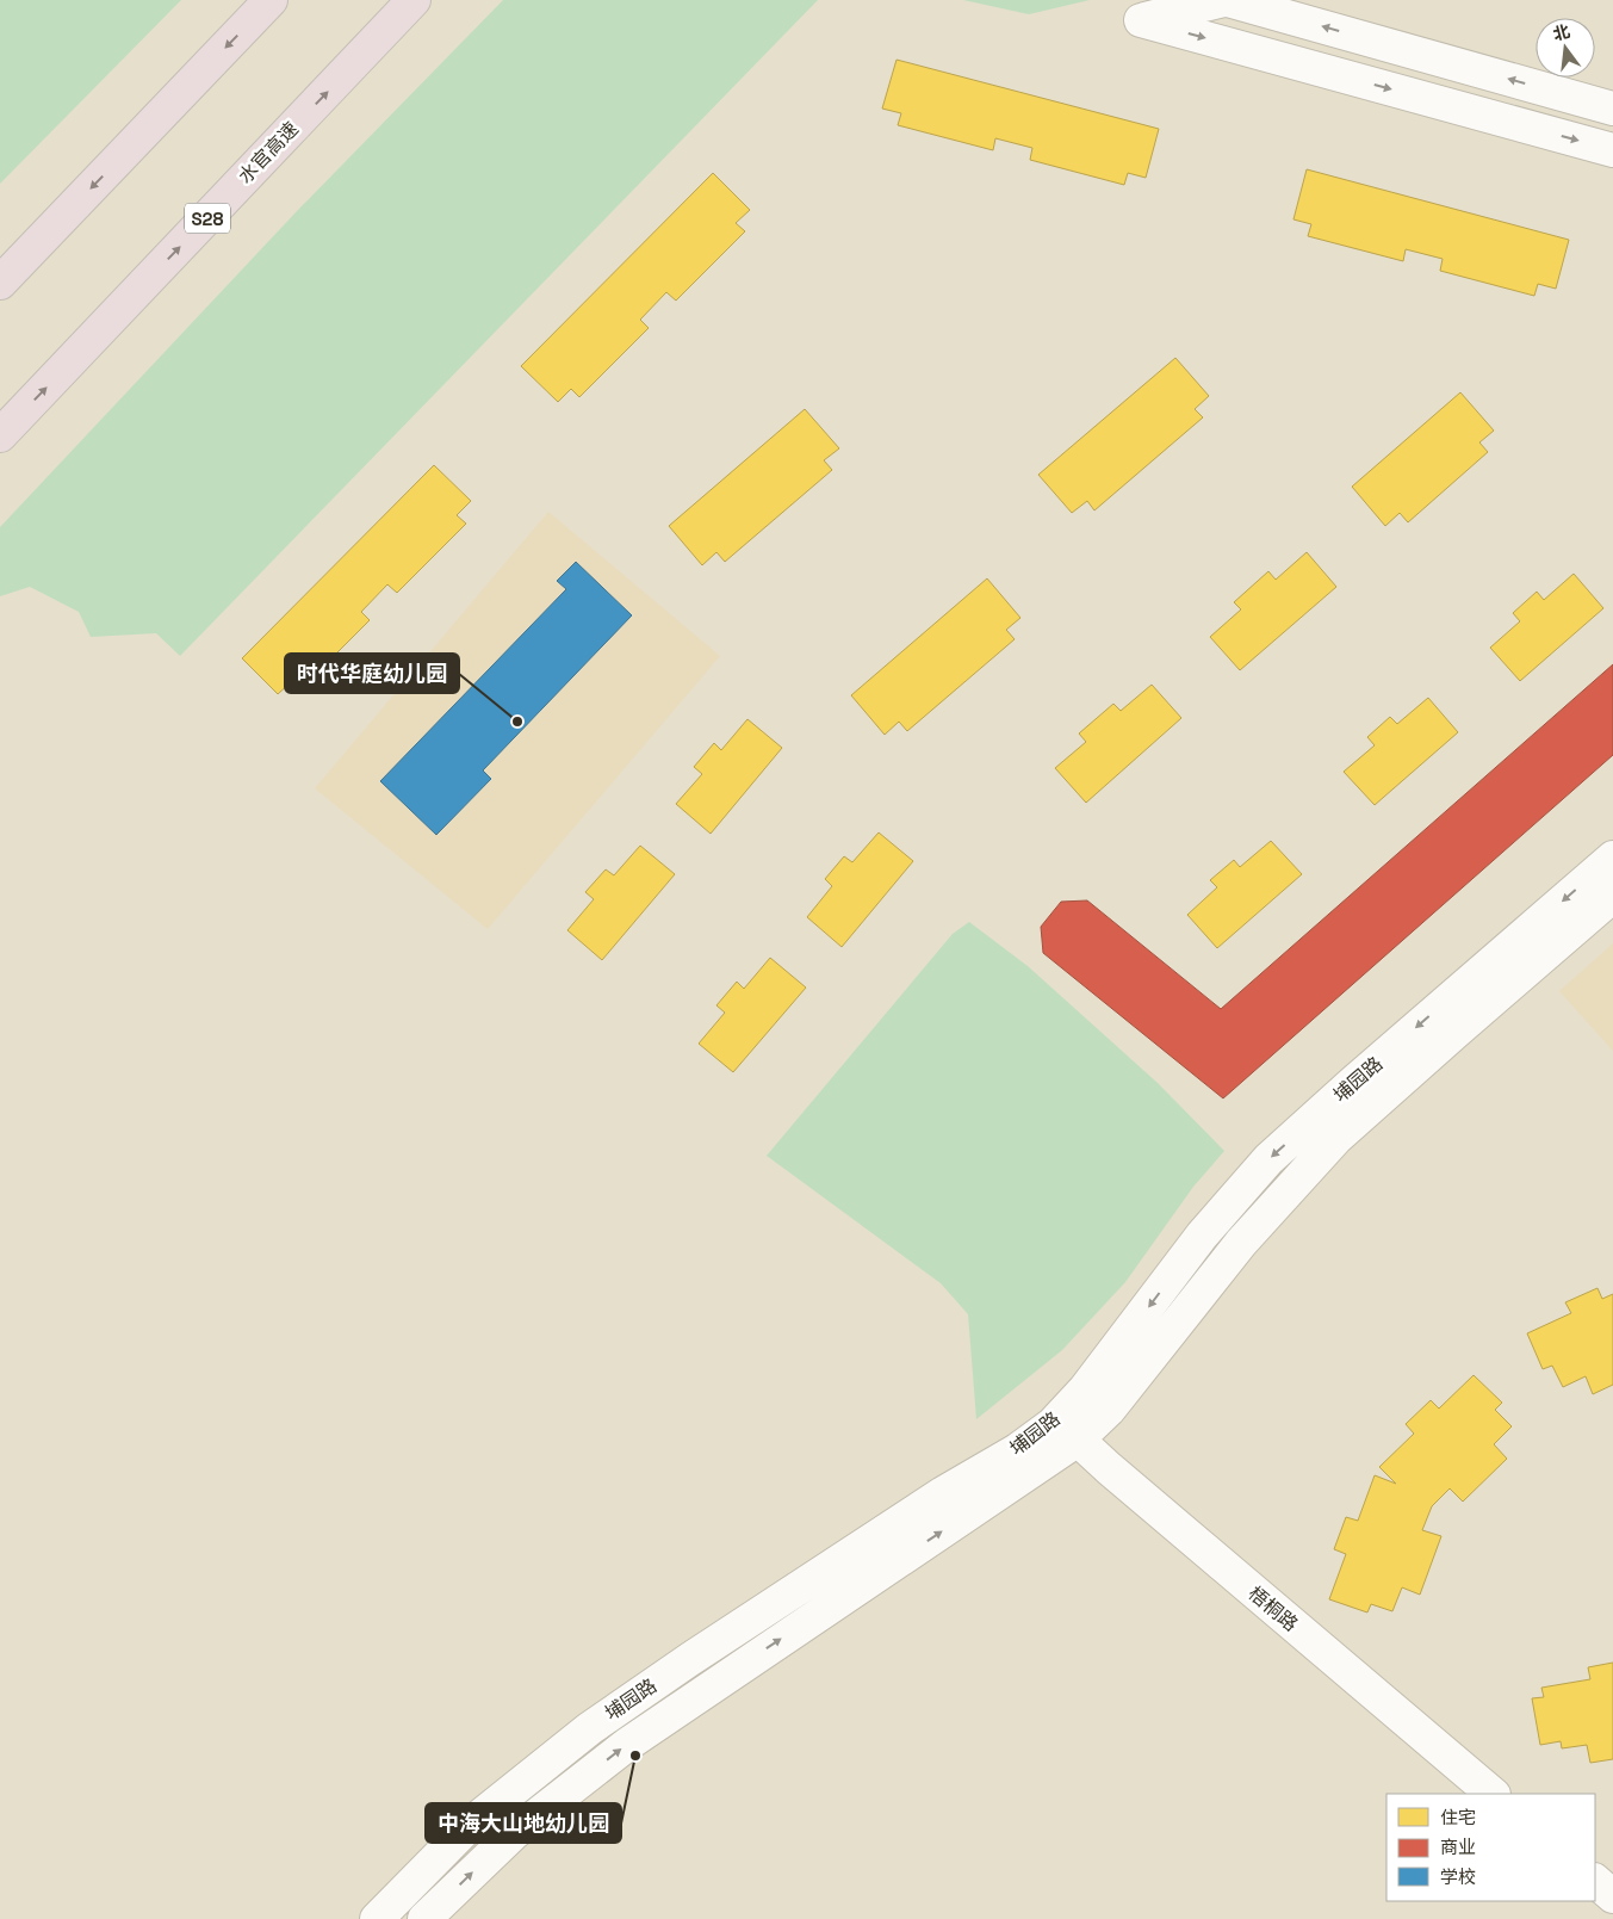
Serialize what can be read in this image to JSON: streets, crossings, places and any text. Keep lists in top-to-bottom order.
{
  "streets": {
    "highway": ["水官高速", "S28"],
    "street": ["埔园路", "梧桐路"]
  },
  "crossings": [
    ["埔园路", "梧桐路"]
  ],
  "places": ["时代华庭幼儿园", "中海大山地幼儿园"],
  "legend": ["住宅", "商业", "学校"],
  "north": "top"
}
